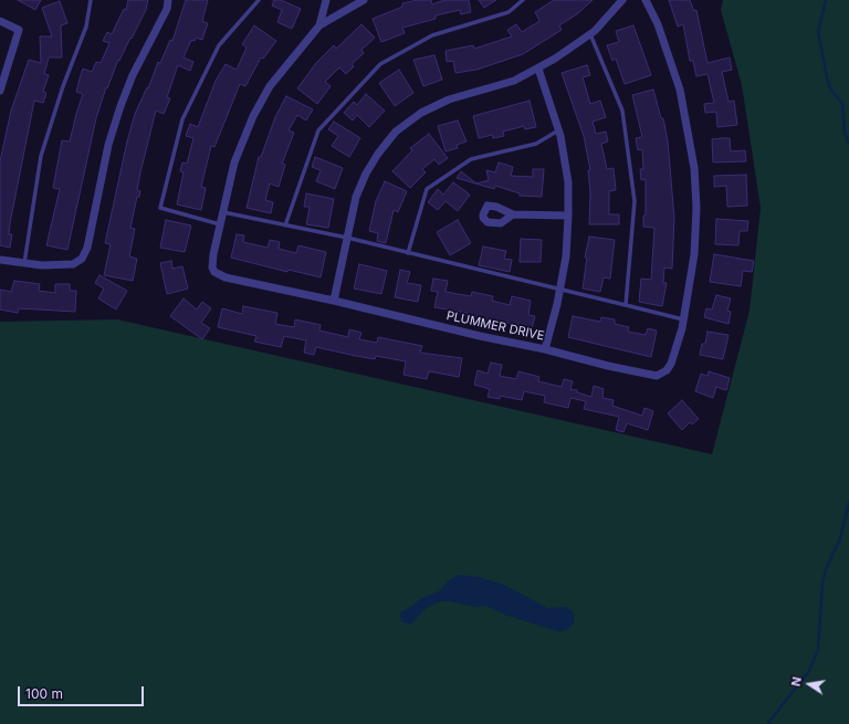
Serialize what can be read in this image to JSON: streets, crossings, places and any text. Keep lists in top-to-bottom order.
{
  "streets": {
    "street": ["PLUMMER DRIVE"]
  },
  "scale_bar": "100 m",
  "north": "left"
}
